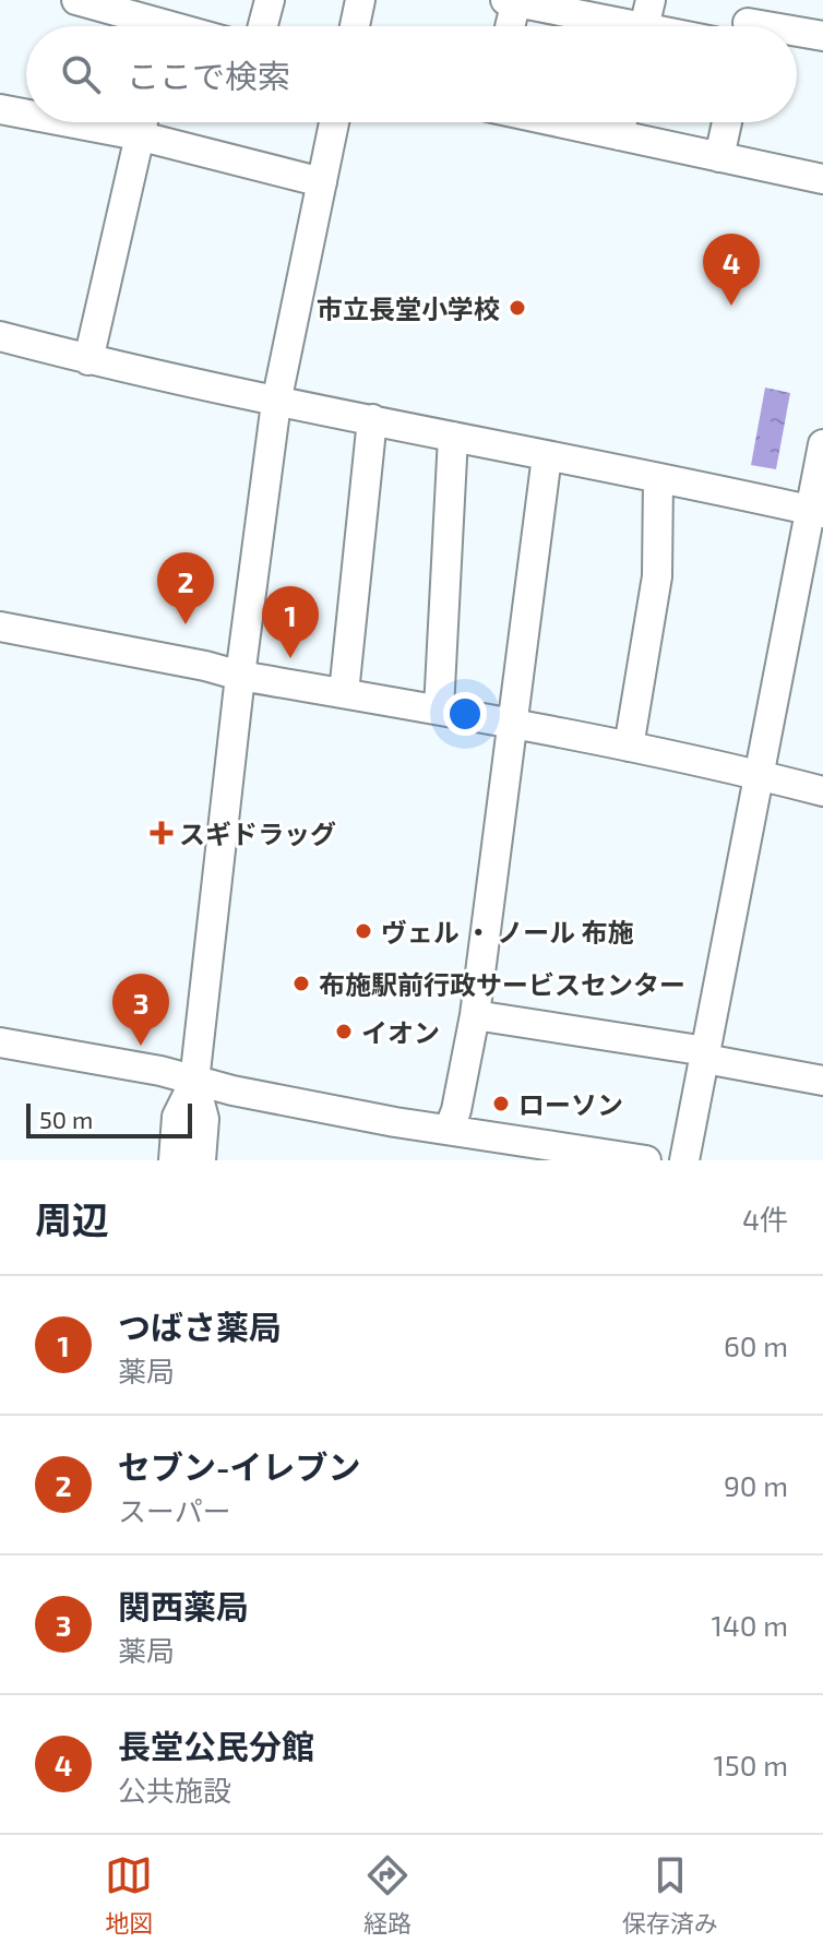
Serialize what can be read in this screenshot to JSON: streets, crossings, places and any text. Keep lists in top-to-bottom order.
{
  "places": {
    "other": [
      "市立長堂小学校",
      "ヴェル ・ ノール 布施",
      "布施駅前行政サービスセンター",
      "イオン",
      "ローソン"
    ],
    "health": ["スギドラッグ"]
  },
  "scale_bar": "50 m",
  "page": {
    "search": "ここで検索",
    "pins": [
      "4",
      "2",
      "1",
      "3"
    ],
    "scale": "50 m",
    "heading": ["周辺", "4件"],
    "list": [
      {
        "mark": "1",
        "name": "つばさ薬局",
        "note": "薬局",
        "value": "60 m"
      },
      {
        "mark": "2",
        "name": "セブン-イレブン",
        "note": "スーパー",
        "value": "90 m"
      },
      {
        "mark": "3",
        "name": "関西薬局",
        "note": "薬局",
        "value": "140 m"
      },
      {
        "mark": "4",
        "name": "長堂公民分館",
        "note": "公共施設",
        "value": "150 m"
      }
    ],
    "nav": ["地図", "経路", "保存済み"]
  }
}
